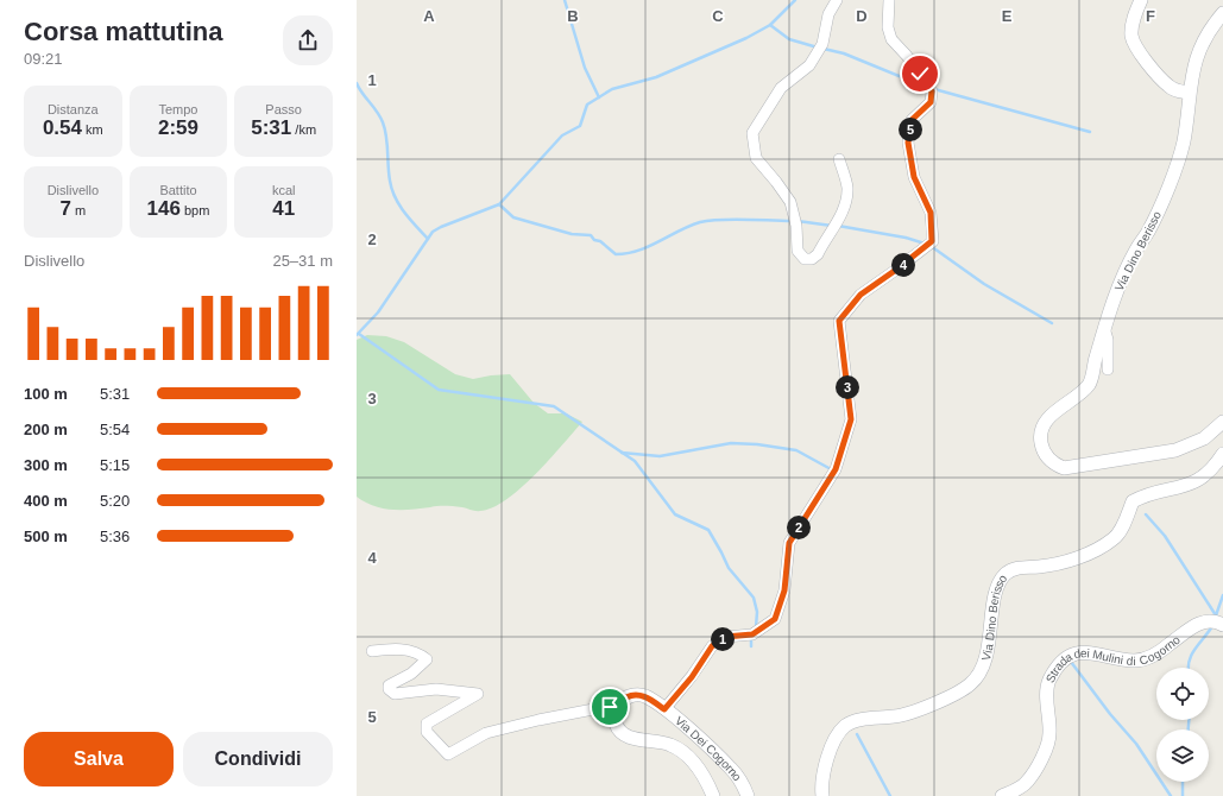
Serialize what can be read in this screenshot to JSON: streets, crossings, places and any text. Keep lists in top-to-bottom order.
{
  "streets": {
    "street": ["Via Dino Berisso", "Strada dei Mulini di Cogorno", "Via Dei Cogorno"]
  },
  "page": {
    "heading": ["Corsa mattutina", "09:21"],
    "stats": [
      ["Distanza", "0.54 km"],
      ["Tempo", "2:59"],
      ["Passo", "5:31 /km"],
      ["Dislivello", "7 m"],
      ["Battito", "146 bpm"],
      ["kcal", "41"]
    ],
    "pins": [
      "5",
      "4",
      "3",
      "2",
      "1"
    ],
    "chart": ["Dislivello", "25–31 m"],
    "list": [
      {
        "name": "100 m",
        "note": "5:31"
      },
      {
        "name": "200 m",
        "note": "5:54"
      },
      {
        "name": "300 m",
        "note": "5:15"
      },
      {
        "name": "400 m",
        "note": "5:20"
      },
      {
        "name": "500 m",
        "note": "5:36"
      }
    ],
    "buttons": ["Salva", "Condividi"]
  },
  "grid": {
    "columns": [
      "A",
      "B",
      "C",
      "D",
      "E",
      "F"
    ],
    "rows": [
      "1",
      "2",
      "3",
      "4",
      "5"
    ]
  }
}
